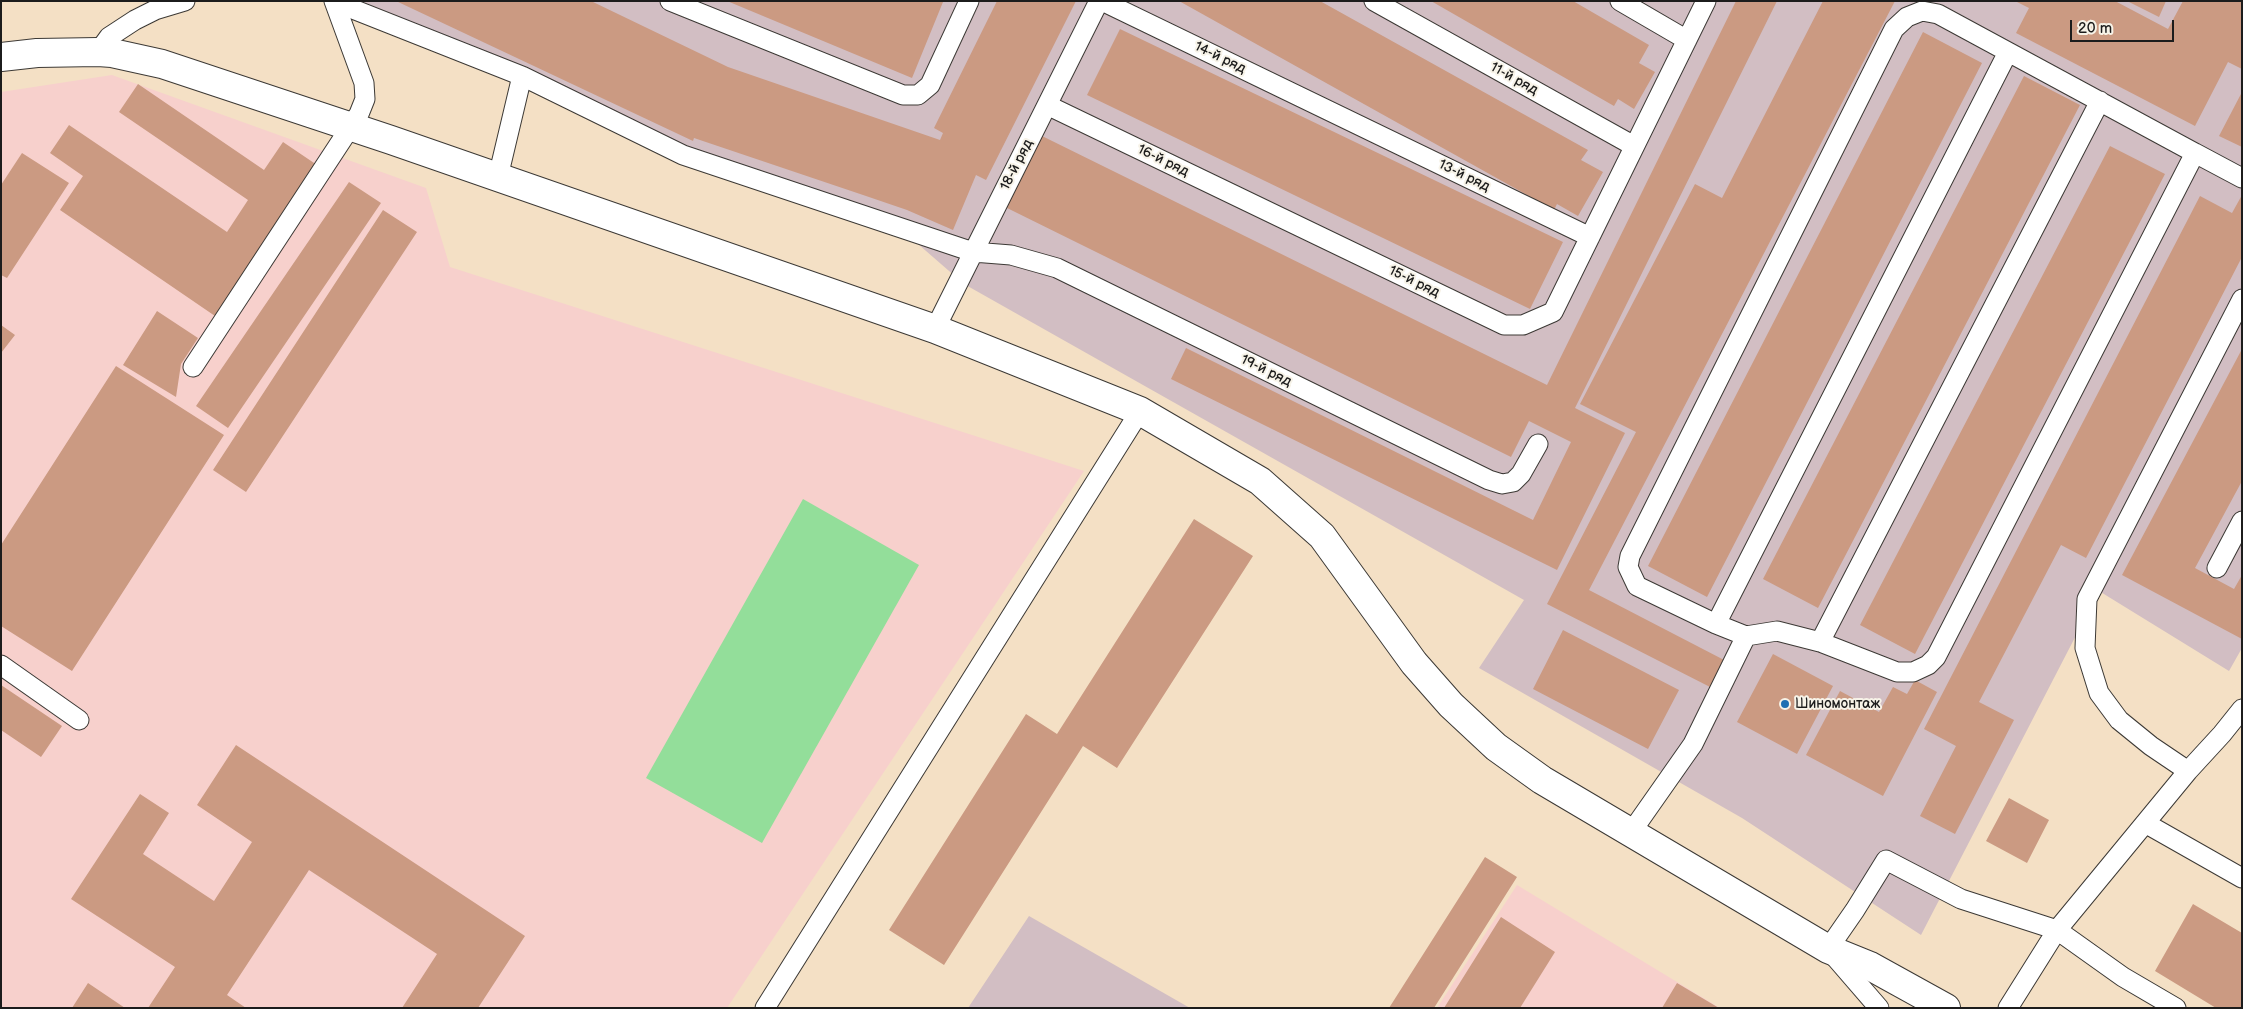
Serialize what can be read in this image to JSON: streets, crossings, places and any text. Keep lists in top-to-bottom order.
{
  "streets": {
    "lane": [
      "14-й ряд",
      "11-й ряд",
      "16-й ряд",
      "18-й ряд",
      "13-й ряд",
      "15-й ряд",
      "19-й ряд"
    ]
  },
  "crossings": [
    ["14-й ряд", "18-й ряд"],
    ["14-й ряд", "13-й ряд"],
    ["16-й ряд", "18-й ряд"],
    ["16-й ряд", "15-й ряд"],
    ["18-й ряд", "19-й ряд"],
    ["13-й ряд", "15-й ряд"]
  ],
  "places": ["Шиномонтаж"],
  "scale_bar": "20 m"
}
